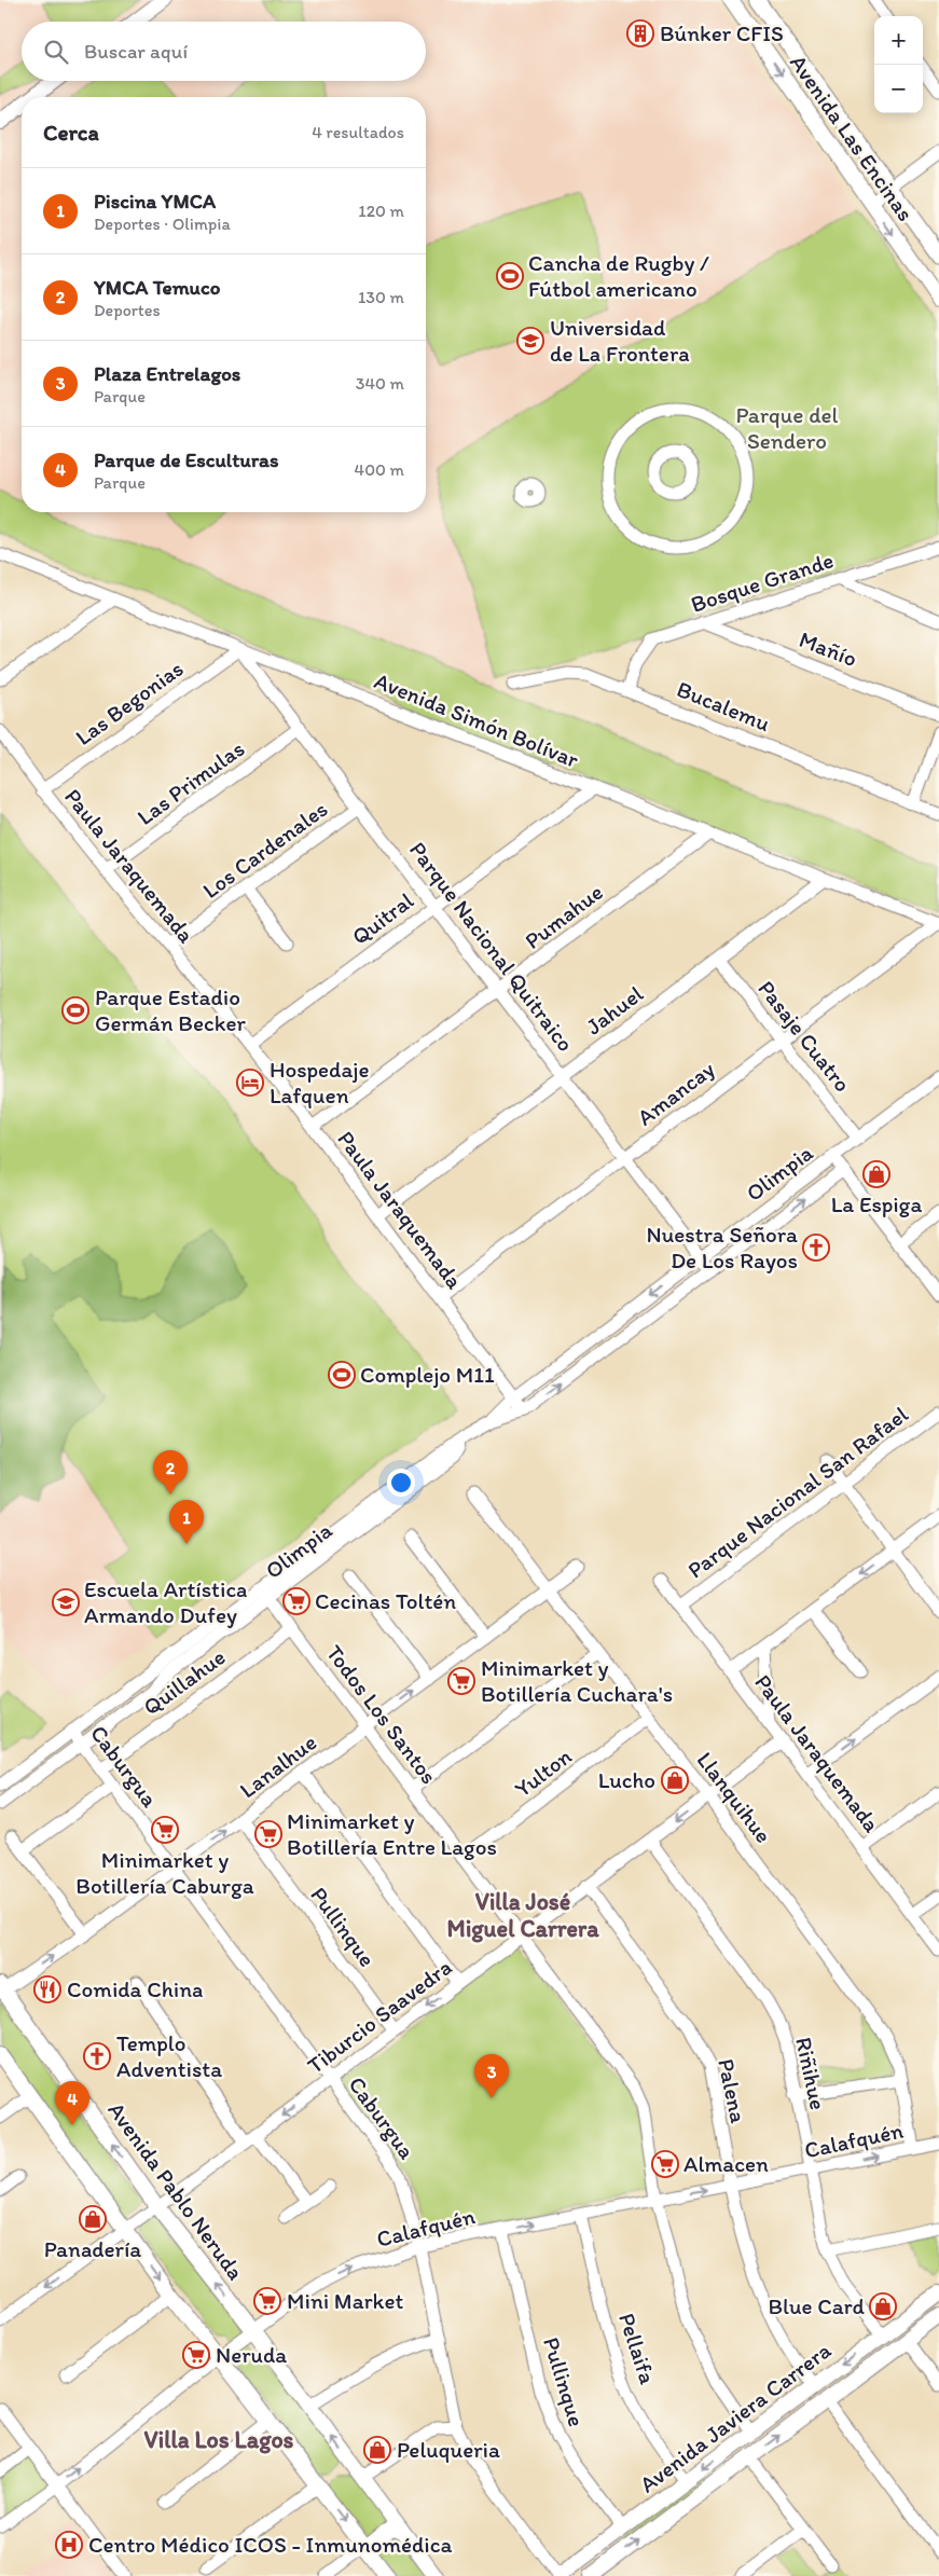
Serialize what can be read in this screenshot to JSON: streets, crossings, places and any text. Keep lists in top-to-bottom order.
{
  "streets": {
    "main road": ["Avenida Las Encinas", "Avenida Pablo Neruda", "Avenida Javiera Carrera"],
    "street": [
      "Bosque Grande",
      "Mañío",
      "Las Begonias",
      "Bucalemu",
      "Avenida Simón Bolívar",
      "Las Primulas",
      "Los Cardenales",
      "Paula Jaraquemada",
      "Pumahue",
      "Quitral",
      "Parque Nacional Quitraico",
      "Jahuel",
      "Pasaje Cuatro",
      "Amancay",
      "Olimpia",
      "Parque Nacional San Rafael",
      "Quillahue",
      "Todos Los Santos",
      "Caburgua",
      "Lanalhue",
      "Yulton",
      "Llanquihue",
      "Pullinque",
      "Tiburcio Saavedra",
      "Riñihue",
      "Palena",
      "Calafquén",
      "Pellaifa"
    ]
  },
  "crossings": [
    ["Bosque Grande", "Mañío"],
    ["Bosque Grande", "Bucalemu"],
    ["Las Begonias", "Avenida Simón Bolívar"],
    ["Las Begonias", "Paula Jaraquemada"],
    ["Las Begonias", "Parque Nacional Quitraico"],
    ["Avenida Simón Bolívar", "Pumahue"],
    ["Avenida Simón Bolívar", "Quitral"],
    ["Avenida Simón Bolívar", "Parque Nacional Quitraico"],
    ["Avenida Simón Bolívar", "Jahuel"],
    ["Avenida Simón Bolívar", "Amancay"],
    ["Las Primulas", "Paula Jaraquemada"],
    ["Las Primulas", "Parque Nacional Quitraico"],
    ["Los Cardenales", "Paula Jaraquemada"],
    ["Los Cardenales", "Parque Nacional Quitraico"],
    ["Paula Jaraquemada", "Pumahue"],
    ["Paula Jaraquemada", "Quitral"],
    ["Paula Jaraquemada", "Jahuel"],
    ["Paula Jaraquemada", "Amancay"],
    ["Paula Jaraquemada", "Olimpia"],
    ["Paula Jaraquemada", "Parque Nacional San Rafael"],
    ["Paula Jaraquemada", "Tiburcio Saavedra"],
    ["Pumahue", "Parque Nacional Quitraico"],
    ["Quitral", "Parque Nacional Quitraico"],
    ["Parque Nacional Quitraico", "Jahuel"],
    ["Parque Nacional Quitraico", "Amancay"],
    ["Parque Nacional Quitraico", "Olimpia"],
    ["Jahuel", "Pasaje Cuatro"],
    ["Pasaje Cuatro", "Amancay"],
    ["Pasaje Cuatro", "Olimpia"],
    ["Olimpia", "Todos Los Santos"],
    ["Olimpia", "Caburgua"],
    ["Quillahue", "Todos Los Santos"],
    ["Quillahue", "Caburgua"],
    ["Todos Los Santos", "Lanalhue"],
    ["Todos Los Santos", "Yulton"],
    ["Todos Los Santos", "Tiburcio Saavedra"],
    ["Todos Los Santos", "Calafquén"],
    ["Todos Los Santos", "Avenida Javiera Carrera"],
    ["Caburgua", "Lanalhue"],
    ["Caburgua", "Tiburcio Saavedra"],
    ["Caburgua", "Calafquén"],
    ["Caburgua", "Avenida Javiera Carrera"],
    ["Lanalhue", "Llanquihue"],
    ["Lanalhue", "Pullinque"],
    ["Lanalhue", "Avenida Pablo Neruda"],
    ["Yulton", "Llanquihue"],
    ["Llanquihue", "Tiburcio Saavedra"],
    ["Llanquihue", "Calafquén"],
    ["Pullinque", "Tiburcio Saavedra"],
    ["Pullinque", "Calafquén"],
    ["Pullinque", "Avenida Javiera Carrera"],
    ["Tiburcio Saavedra", "Riñihue"],
    ["Tiburcio Saavedra", "Palena"],
    ["Tiburcio Saavedra", "Avenida Pablo Neruda"],
    ["Riñihue", "Calafquén"],
    ["Riñihue", "Avenida Javiera Carrera"],
    ["Palena", "Calafquén"],
    ["Palena", "Avenida Javiera Carrera"],
    ["Calafquén", "Avenida Pablo Neruda"],
    ["Calafquén", "Pellaifa"],
    ["Pellaifa", "Avenida Javiera Carrera"]
  ],
  "districts": ["Villa José Miguel Carrera", "Villa Los Lagos"],
  "parks": ["Parque del Sendero"],
  "places": {
    "building": ["Búnker CFIS"],
    "sports": ["Cancha de Rugby / Fútbol americano", "Parque Estadio Germán Becker", "Complejo M11"],
    "school or university": ["Universidad de La Frontera", "Escuela Artística Armando Dufey"],
    "hotel": ["Hospedaje Lafquen"],
    "shop": [
      "La Espiga",
      "Lucho",
      "Panadería",
      "Blue Card",
      "Peluqueria"
    ],
    "church": ["Nuestra Señora De Los Rayos", "Templo Adventista"],
    "supermarket": [
      "Cecinas Toltén",
      "Minimarket y Botillería Cuchara's",
      "Minimarket y Botillería Caburga",
      "Minimarket y Botillería Entre Lagos",
      "Almacen",
      "Mini Market",
      "Neruda"
    ],
    "restaurant": ["Comida China"],
    "hospital": ["Centro Médico ICOS - Inmunomédica"]
  },
  "page": {
    "map_buttons": ["+", "−"],
    "search": "Buscar aquí",
    "heading": ["Cerca", "4 resultados"],
    "list": [
      {
        "mark": "1",
        "name": "Piscina YMCA",
        "note": "Deportes · Olimpia",
        "value": "120 m"
      },
      {
        "mark": "2",
        "name": "YMCA Temuco",
        "note": "Deportes",
        "value": "130 m"
      },
      {
        "mark": "3",
        "name": "Plaza Entrelagos",
        "note": "Parque",
        "value": "340 m"
      },
      {
        "mark": "4",
        "name": "Parque de Esculturas",
        "note": "Parque",
        "value": "400 m"
      }
    ],
    "pins": [
      "2",
      "1",
      "3",
      "4"
    ]
  }
}
